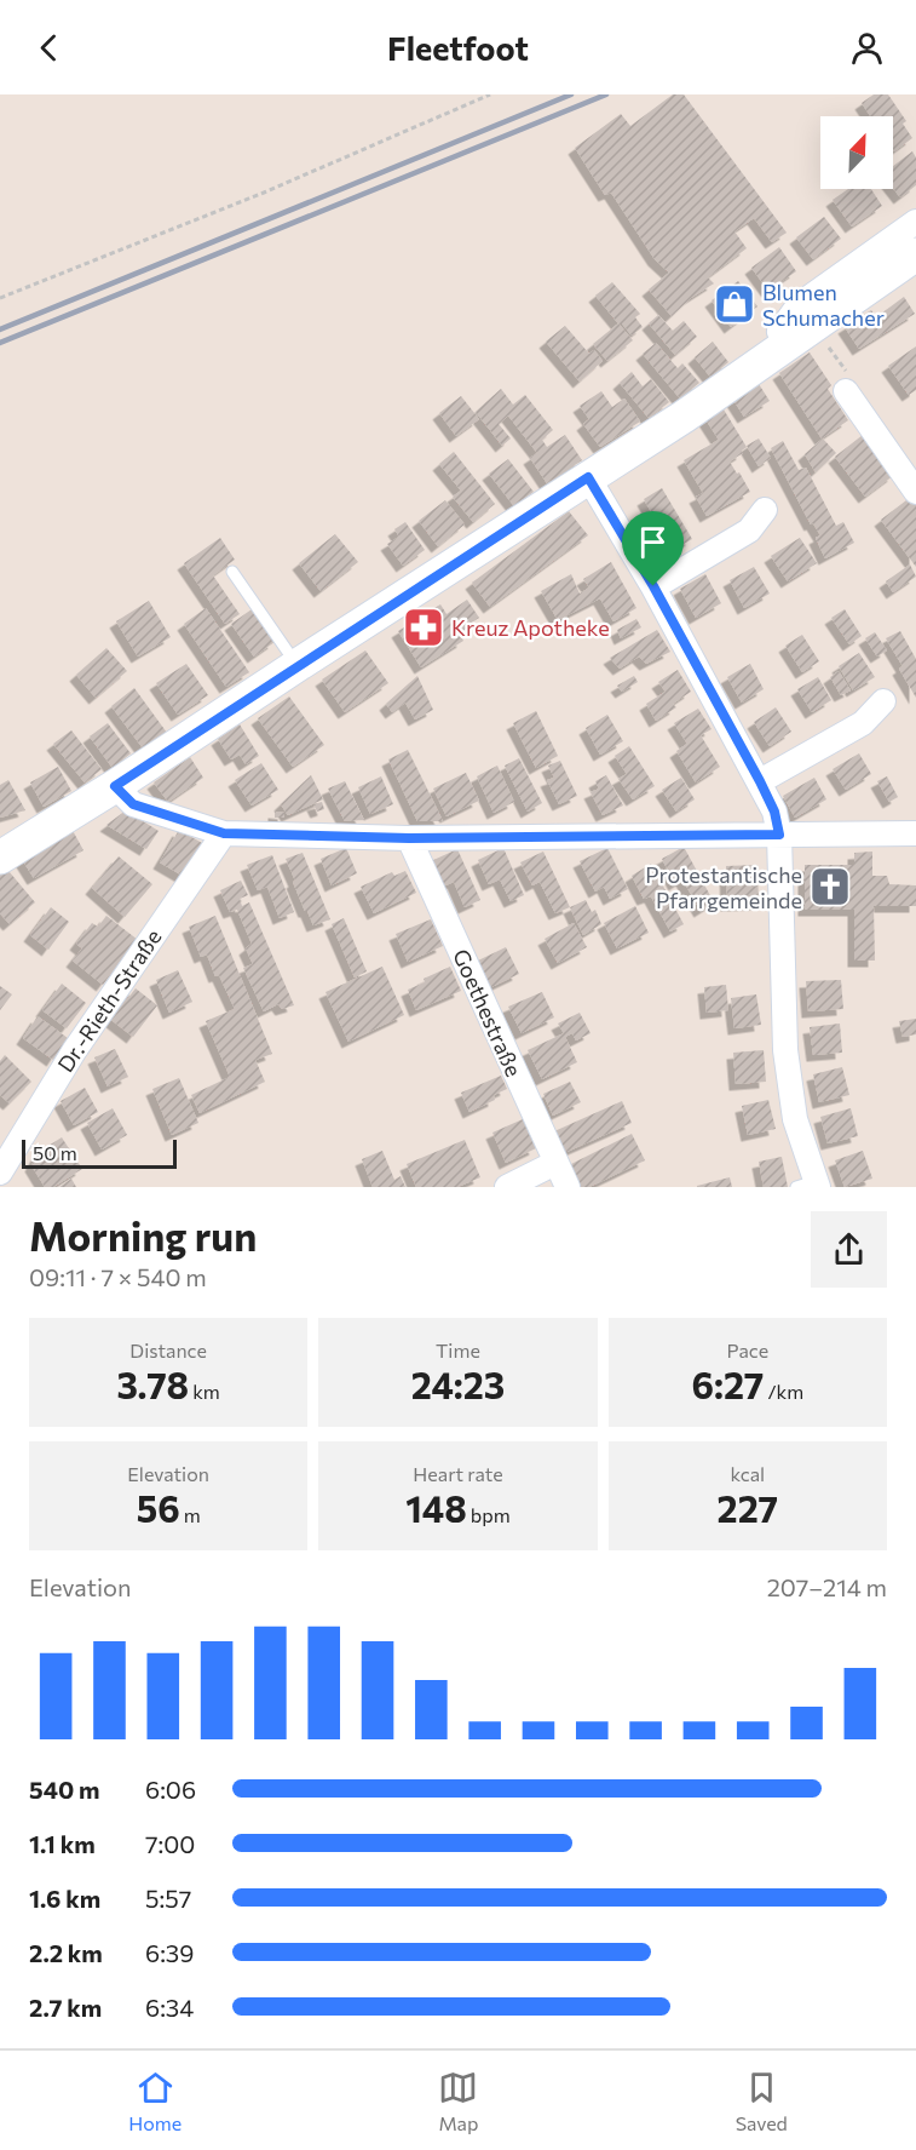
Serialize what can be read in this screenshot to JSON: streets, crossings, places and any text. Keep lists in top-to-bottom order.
{
  "streets": {
    "street": ["Dr.-Rieth-Straße", "Goethestraße"]
  },
  "places": {
    "shop": ["Blumen Schumacher"],
    "pharmacy": ["Kreuz Apotheke"],
    "church": ["Protestantische Pfarrgemeinde"]
  },
  "scale_bar": "50 m",
  "north": "top right",
  "page": {
    "header": "Fleetfoot",
    "scale": "50 m",
    "heading": ["Morning run", "09:11 · 7 × 540 m"],
    "stats": [
      ["Distance", "3.78 km"],
      ["Time", "24:23"],
      ["Pace", "6:27 /km"],
      ["Elevation", "56 m"],
      ["Heart rate", "148 bpm"],
      ["kcal", "227"]
    ],
    "chart": ["Elevation", "207–214 m"],
    "list": [
      {
        "name": "540 m",
        "note": "6:06"
      },
      {
        "name": "1.1 km",
        "note": "7:00"
      },
      {
        "name": "1.6 km",
        "note": "5:57"
      },
      {
        "name": "2.2 km",
        "note": "6:39"
      },
      {
        "name": "2.7 km",
        "note": "6:34"
      }
    ],
    "tabs": ["Home", "Map", "Saved"]
  }
}
